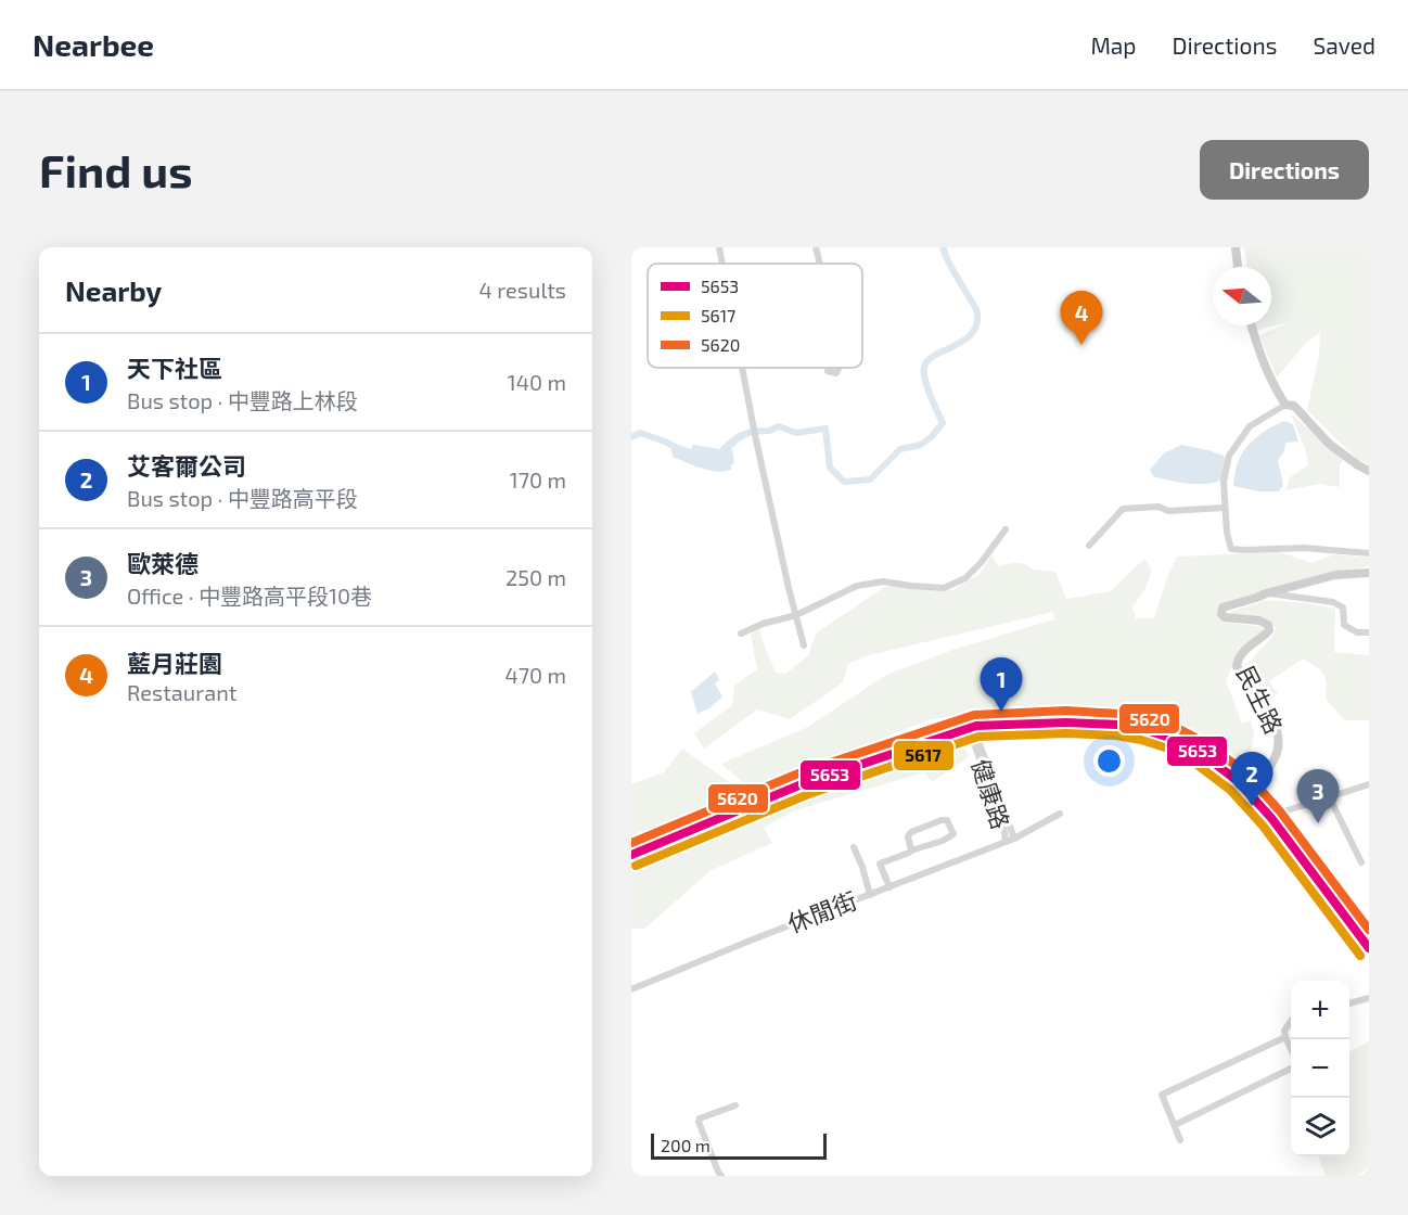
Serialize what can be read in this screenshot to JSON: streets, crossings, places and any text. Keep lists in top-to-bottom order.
{
  "streets": {
    "street": ["民生路", "健康路", "休閒街"]
  },
  "crossings": [
    ["健康路", "休閒街"]
  ],
  "lines": ["transit line 5620", "transit line 5653", "transit line 5617"],
  "legend": ["5653", "5617", "5620"],
  "scale_bar": "200 m",
  "north": "left",
  "page": {
    "header": "Nearbee",
    "nav": ["Map", "Directions", "Saved"],
    "buttons": "Directions",
    "title": "Find us",
    "heading": ["Nearby", "4 results"],
    "pins": [
      "4",
      "1",
      "2",
      "3"
    ],
    "list": [
      {
        "mark": "1",
        "name": "天下社區",
        "note": "Bus stop · 中豐路上林段",
        "value": "140 m"
      },
      {
        "mark": "2",
        "name": "艾客爾公司",
        "note": "Bus stop · 中豐路高平段",
        "value": "170 m"
      },
      {
        "mark": "3",
        "name": "歐萊德",
        "note": "Office · 中豐路高平段10巷",
        "value": "250 m"
      },
      {
        "mark": "4",
        "name": "藍月莊園",
        "note": "Restaurant",
        "value": "470 m"
      }
    ],
    "map_buttons": ["+", "−"],
    "scale": "200 m"
  }
}
